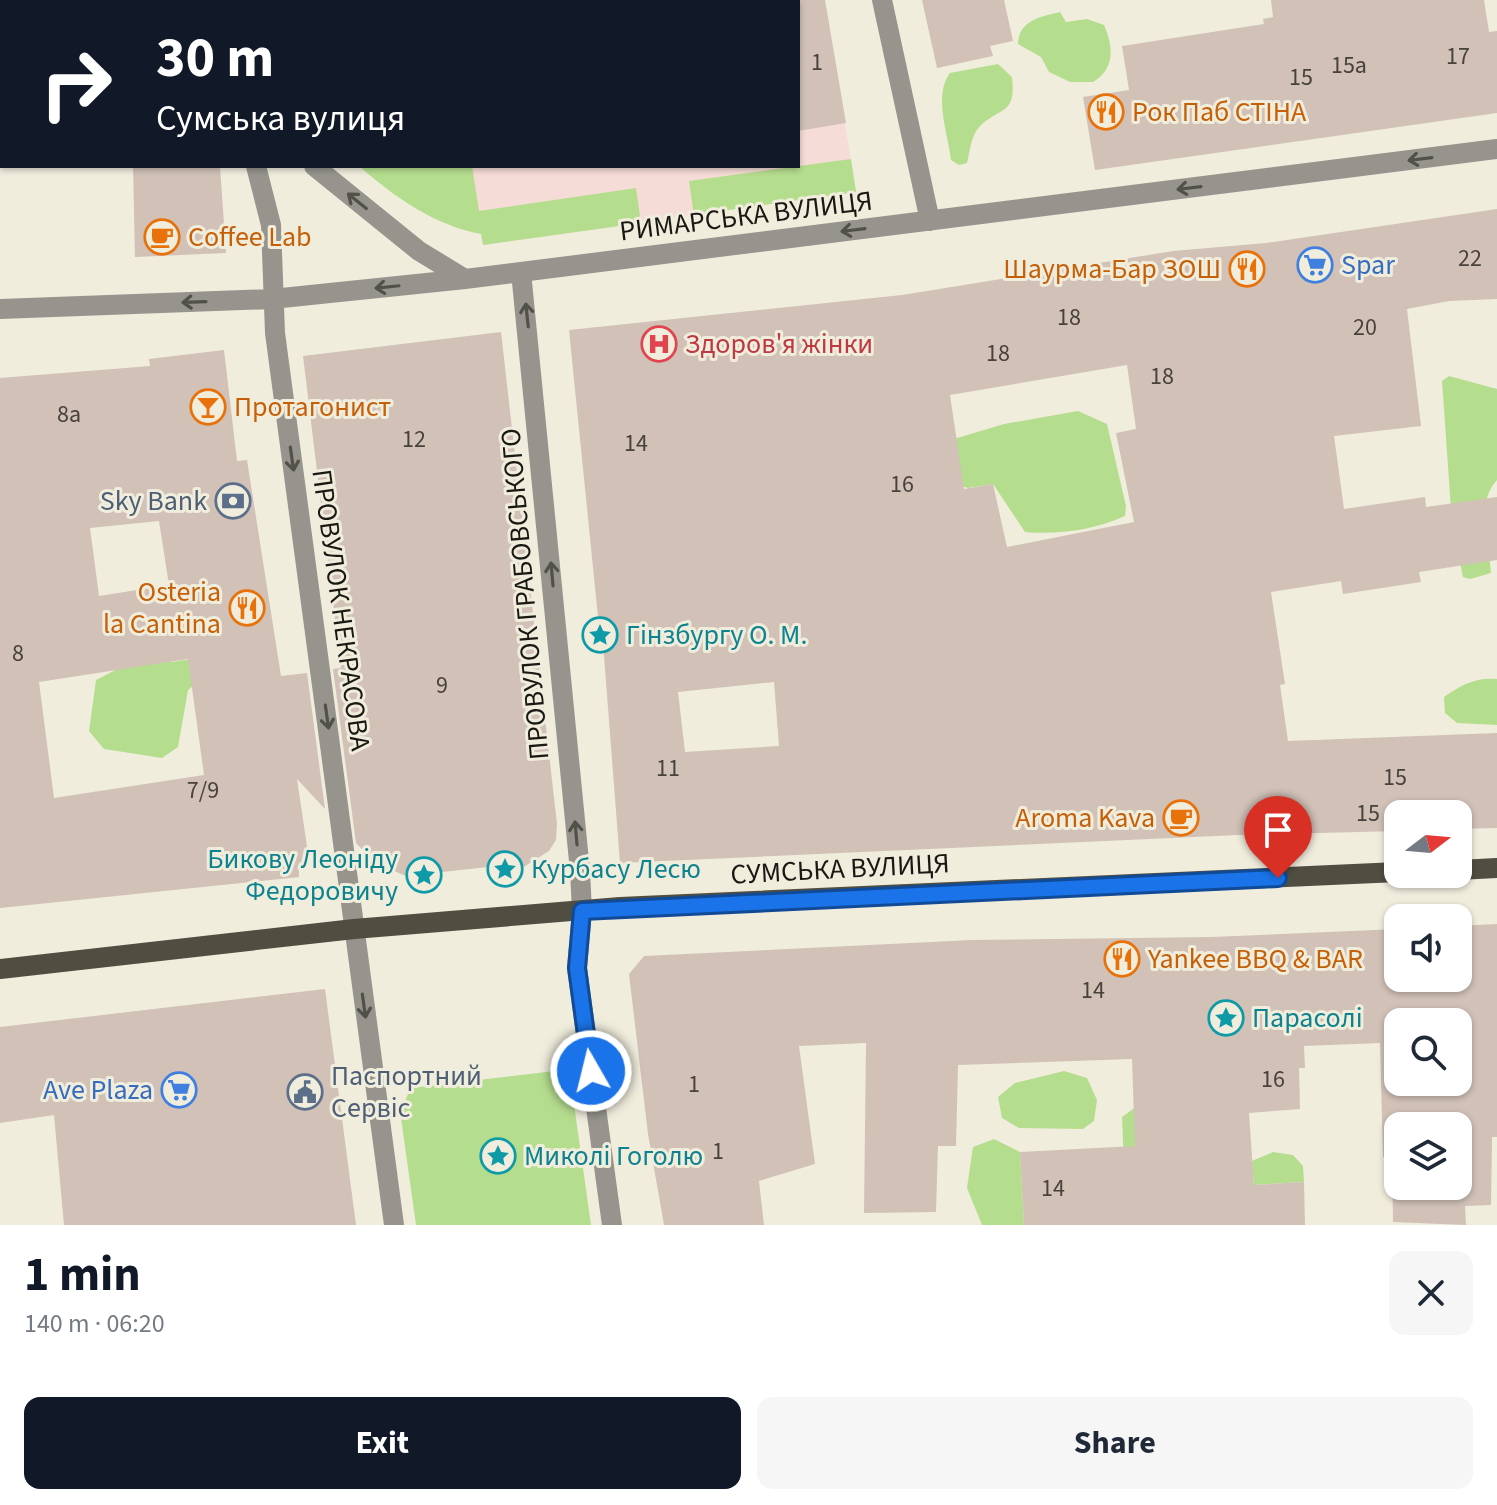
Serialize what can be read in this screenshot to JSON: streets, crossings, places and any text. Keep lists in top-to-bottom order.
{
  "streets": {
    "main road": ["СУМСЬКА ВУЛИЦЯ"],
    "street": ["РИМАРСЬКА ВУЛИЦЯ", "ПРОВУЛОК ГРАБОВСЬКОГО", "ПРОВУЛОК НЕКРАСОВА"]
  },
  "crossings": [
    ["РИМАРСЬКА ВУЛИЦЯ", "ПРОВУЛОК ГРАБОВСЬКОГО"],
    ["РИМАРСЬКА ВУЛИЦЯ", "ПРОВУЛОК НЕКРАСОВА"],
    ["ПРОВУЛОК ГРАБОВСЬКОГО", "СУМСЬКА ВУЛИЦЯ"],
    ["ПРОВУЛОК НЕКРАСОВА", "СУМСЬКА ВУЛИЦЯ"]
  ],
  "one_way": ["РИМАРСЬКА ВУЛИЦЯ", "ПРОВУЛОК ГРАБОВСЬКОГО", "ПРОВУЛОК НЕКРАСОВА"],
  "places": {
    "restaurant": [
      "Рок Паб СТІНА",
      "Шаурма-Бар ЗОШ",
      "Osteria la Cantina",
      "Yankee BBQ & BAR"
    ],
    "cafe": ["Coffee Lab", "Aroma Kava"],
    "supermarket": ["Spar", "Ave Plaza"],
    "hospital": ["Здоров'я жінки"],
    "bar": ["Протагонист"],
    "bank": ["Sky Bank"],
    "place": [
      "Гінзбургу О. М.",
      "Курбасу Лесю",
      "Бикову Леоніду Федоровичу",
      "Парасолі",
      "Миколі Гоголю"
    ],
    "public building": ["Паспортний Сервіс"]
  },
  "house_numbers": [
    "17",
    "1",
    "15а",
    "15",
    "22",
    "18",
    "20",
    "18",
    "18",
    "8а",
    "12",
    "14",
    "16",
    "8",
    "9",
    "11",
    "15",
    "7/9",
    "15",
    "14",
    "16",
    "1",
    "1",
    "14"
  ],
  "north": "right",
  "page": {
    "turn": ["30 m", "Сумська вулиця"],
    "heading": ["1 min", "140 m · 06:20"],
    "buttons": ["Exit", "Share"]
  }
}
